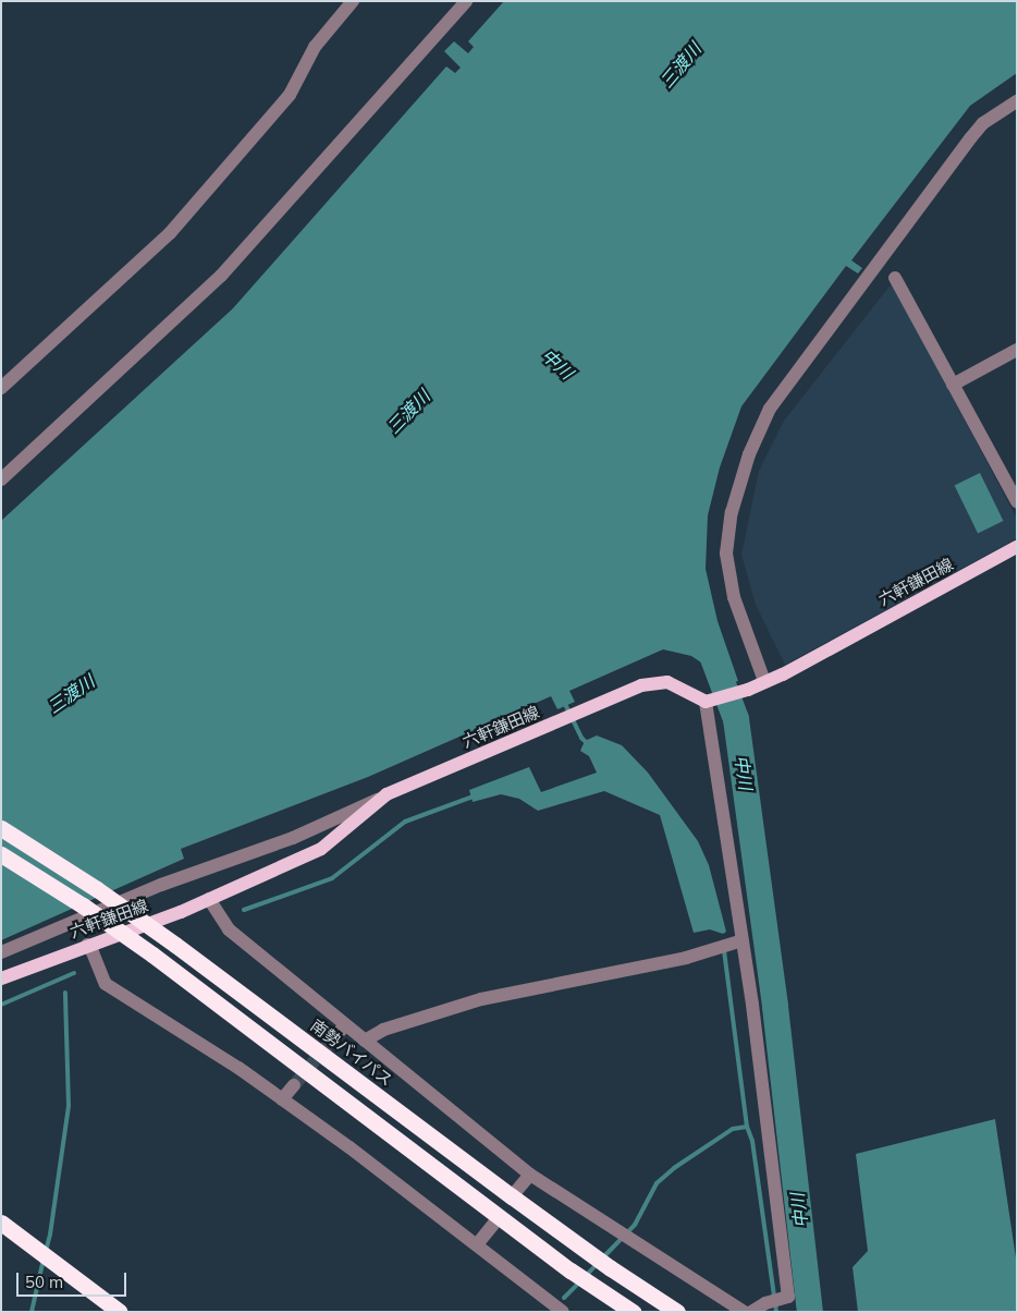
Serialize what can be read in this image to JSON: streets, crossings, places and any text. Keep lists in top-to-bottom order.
{
  "streets": {
    "highway": ["南勢バイパス"],
    "main road": ["六軒鎌田線"]
  },
  "water": ["三渡川", "中川"],
  "scale_bar": "50 m"
}
